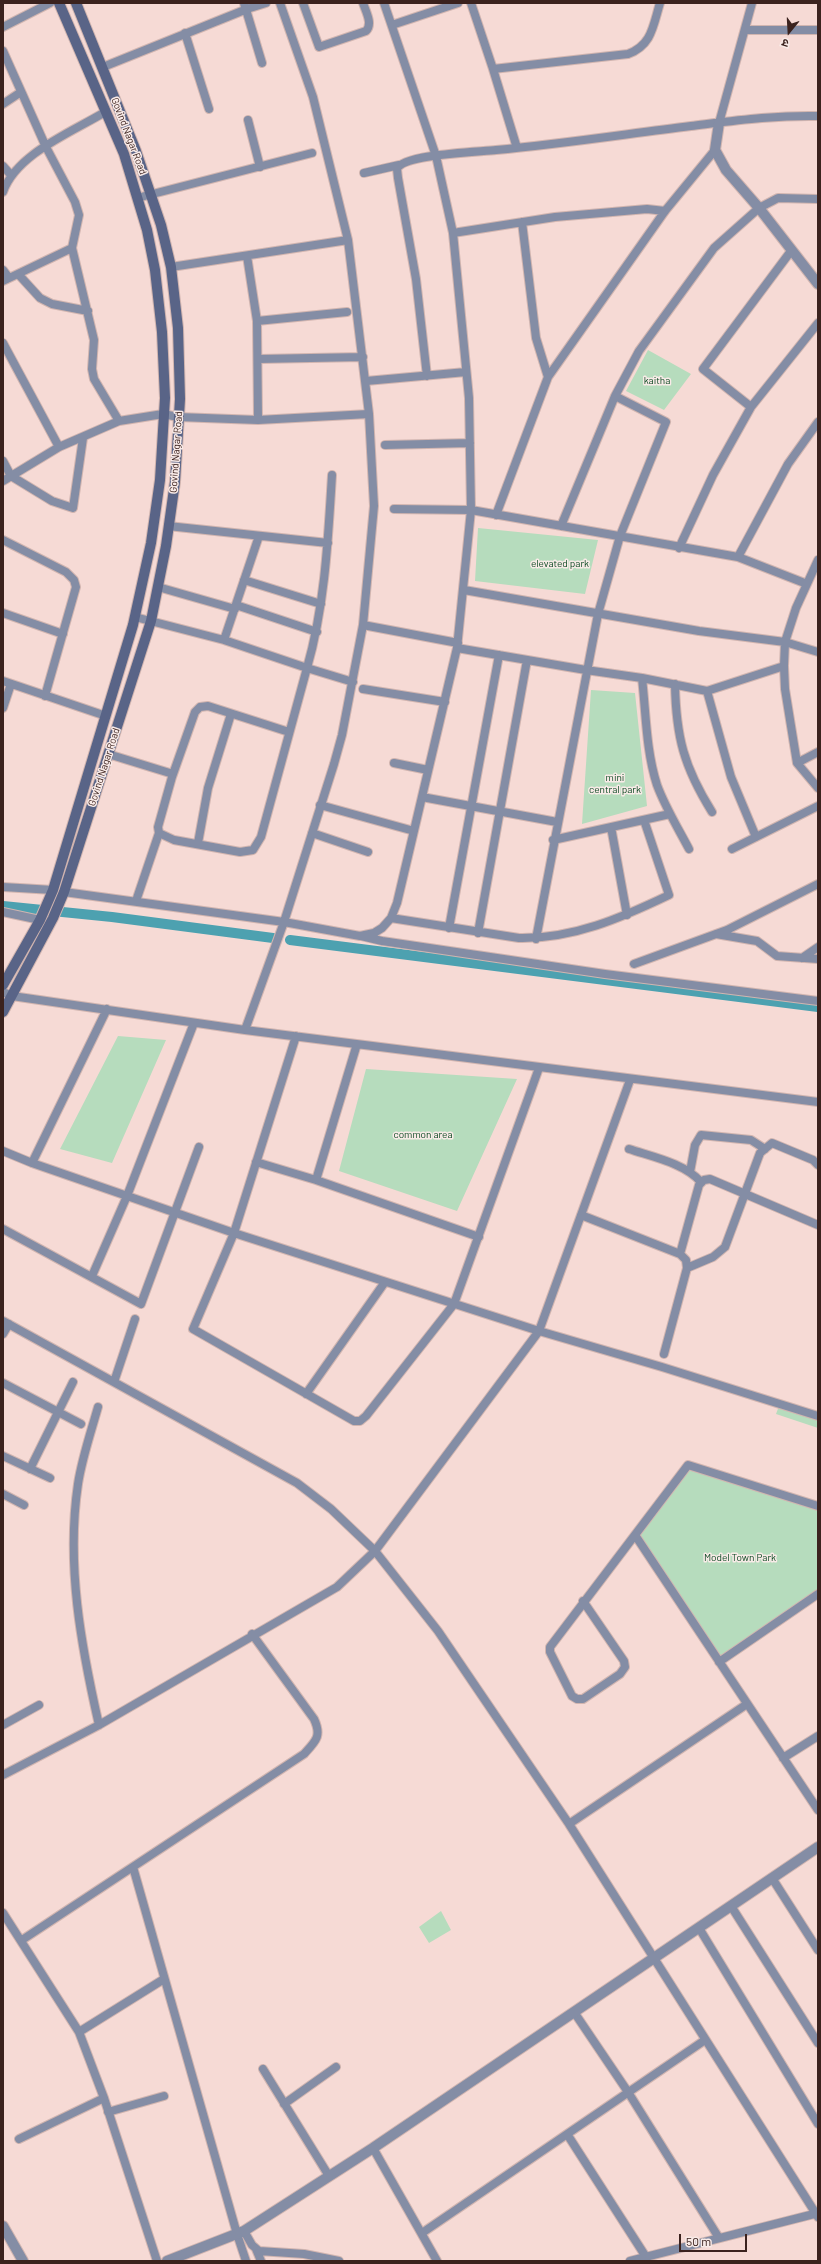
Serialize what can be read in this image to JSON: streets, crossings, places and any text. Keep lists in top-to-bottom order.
{
  "streets": {
    "main road": ["Govind Nagar Road"]
  },
  "parks": [
    "kaitha",
    "elevated park",
    "mini central park",
    "common area",
    "Model Town Park"
  ],
  "scale_bar": "50 m",
  "north": "bottom"
}
